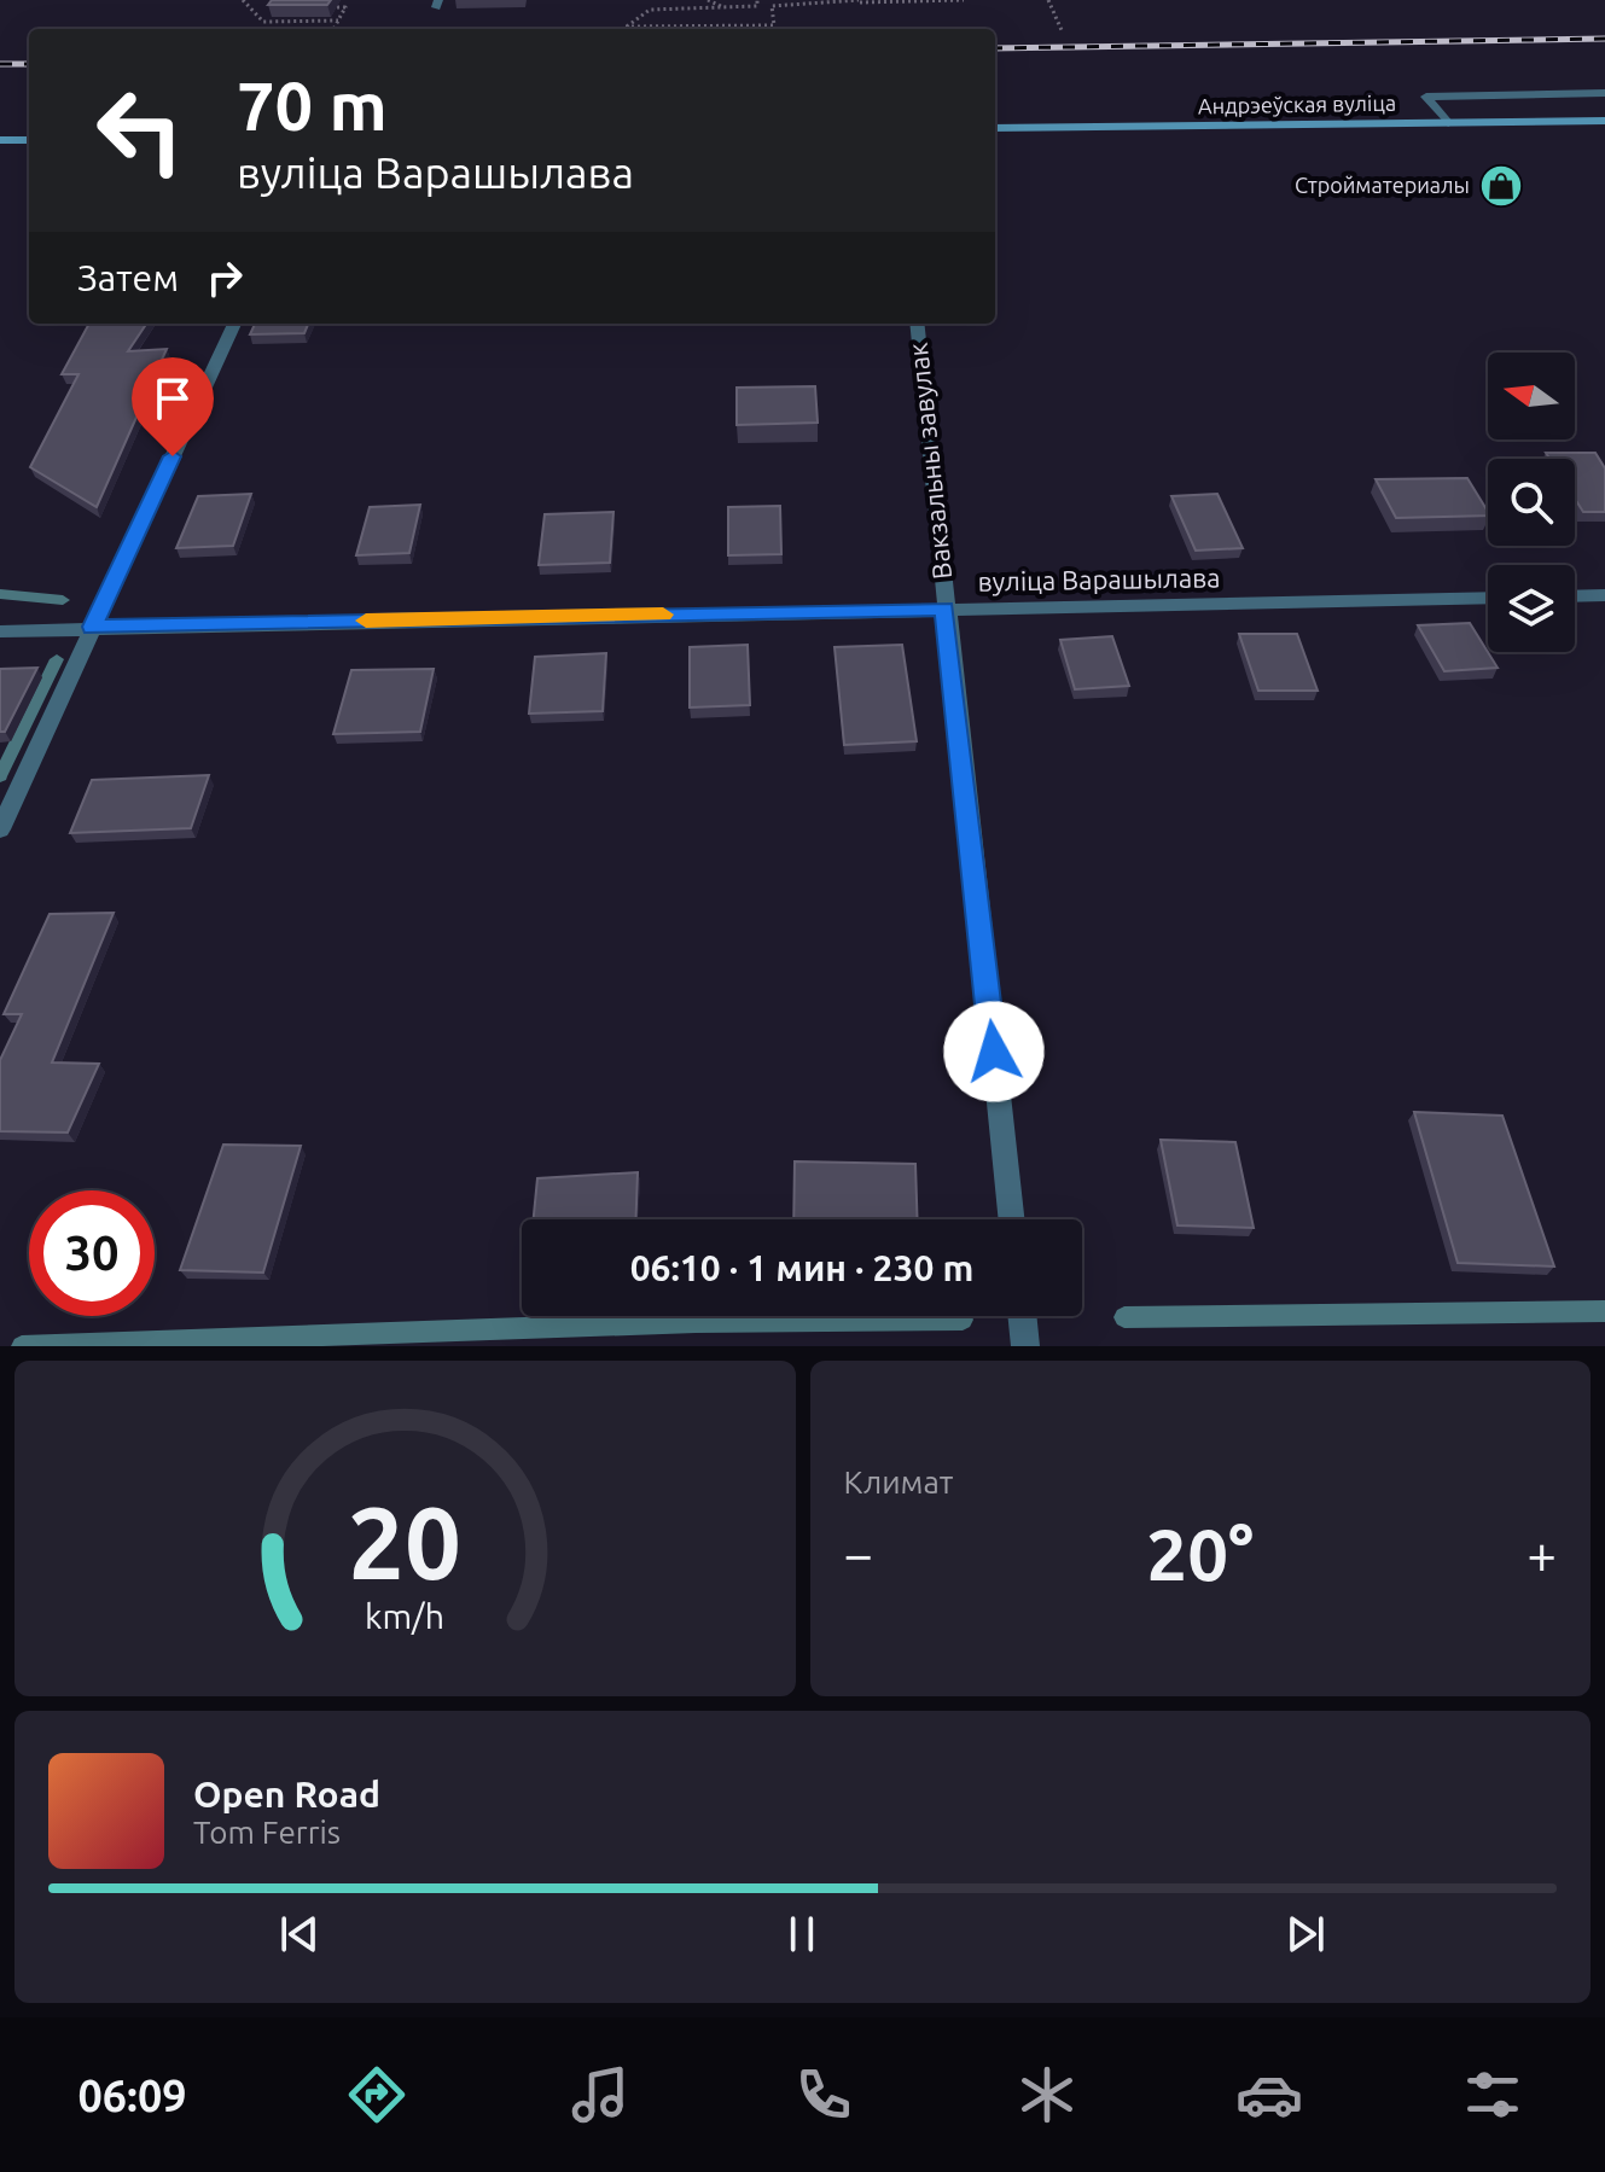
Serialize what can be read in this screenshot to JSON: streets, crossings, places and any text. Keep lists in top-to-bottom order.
{
  "streets": {
    "main road": ["Андрэеўская вуліца"],
    "street": ["Вакзальны завулак", "вуліца Варашылава"]
  },
  "crossings": [
    ["Вакзальны завулак", "вуліца Варашылава"]
  ],
  "places": {
    "shop": ["Стройматериалы"]
  },
  "north": "left",
  "page": {
    "turn": ["70 m", "вуліца Варашылава"],
    "then": "Затем",
    "limit": "30",
    "trip": "06:10 · 1 мин · 230 m",
    "tile": "Климат",
    "heat": ["−", "20°", "+"],
    "song": ["Open Road", "Tom Ferris"],
    "tabs": "06:09",
    "gauge": ["20", "km/h"]
  }
}
